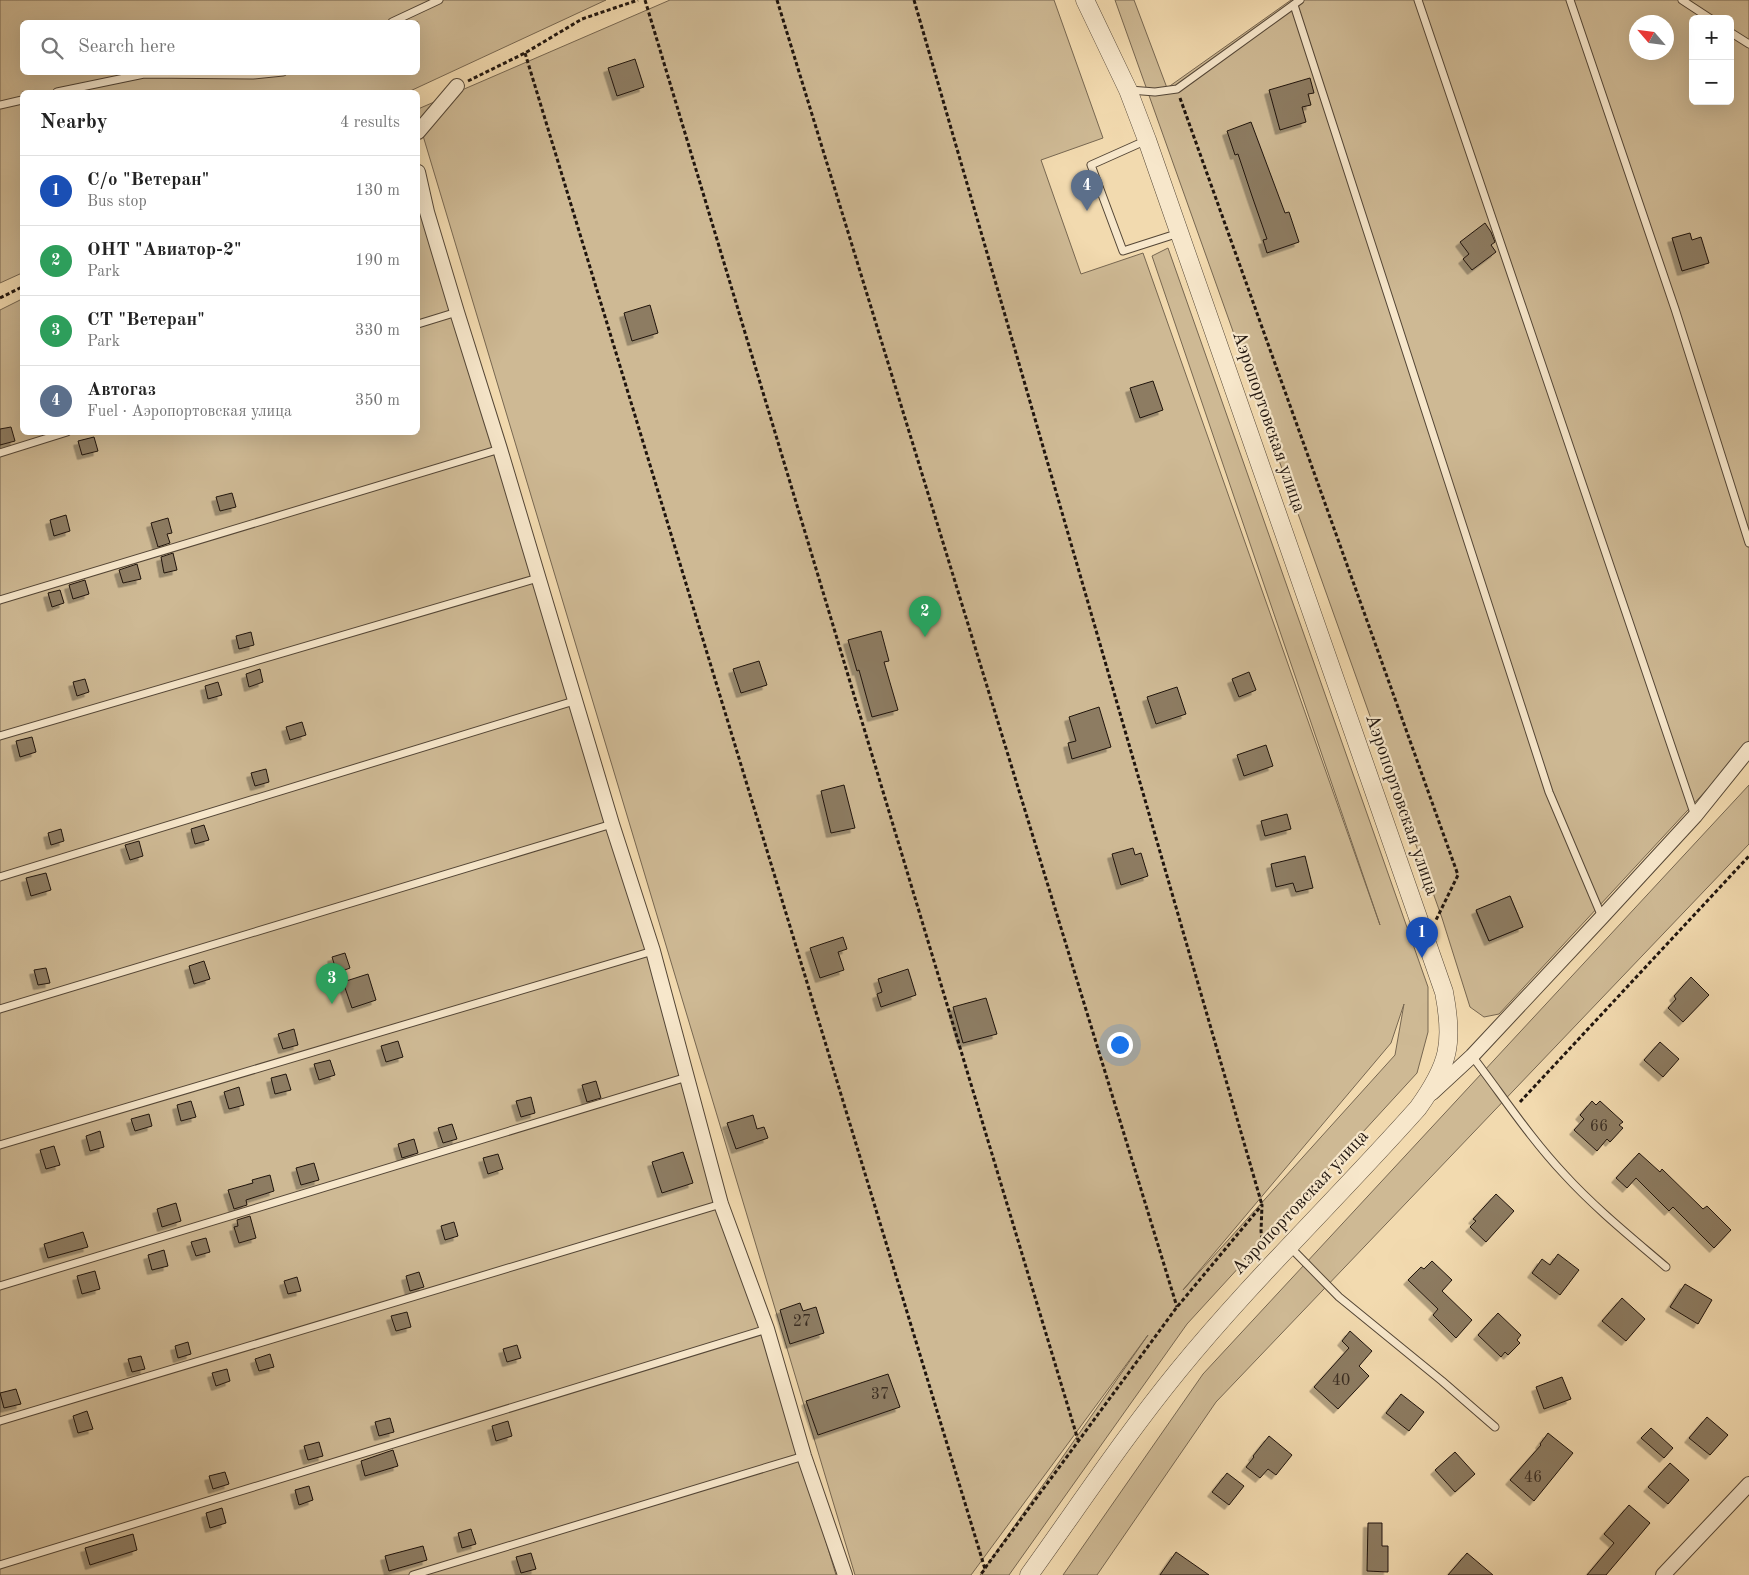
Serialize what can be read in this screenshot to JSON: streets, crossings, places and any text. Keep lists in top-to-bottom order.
{
  "streets": {
    "street": ["Аэропортовская улица"]
  },
  "house_numbers": [
    "66",
    "27",
    "40",
    "37",
    "46"
  ],
  "north": "top left",
  "page": {
    "map_buttons": ["+", "−"],
    "search": "Search here",
    "heading": ["Nearby", "4 results"],
    "list": [
      {
        "mark": "1",
        "name": "С/о \"Ветеран\"",
        "note": "Bus stop",
        "value": "130 m"
      },
      {
        "mark": "2",
        "name": "ОНТ \"Авиатор-2\"",
        "note": "Park",
        "value": "190 m"
      },
      {
        "mark": "3",
        "name": "СТ \"Ветеран\"",
        "note": "Park",
        "value": "330 m"
      },
      {
        "mark": "4",
        "name": "Автогаз",
        "note": "Fuel · Аэропортовская улица",
        "value": "350 m"
      }
    ],
    "pins": [
      "4",
      "2",
      "1",
      "3"
    ]
  }
}
